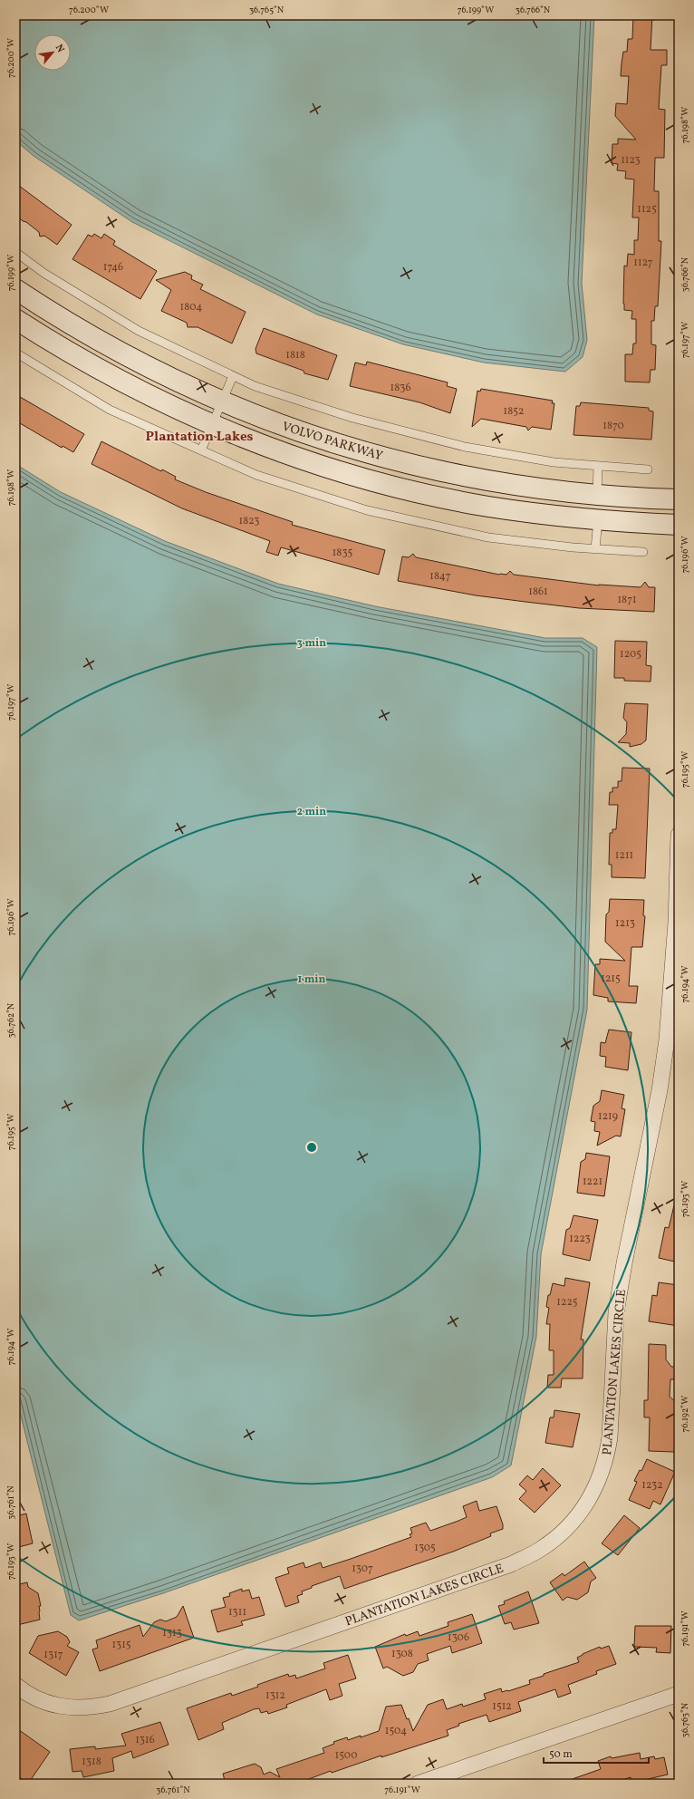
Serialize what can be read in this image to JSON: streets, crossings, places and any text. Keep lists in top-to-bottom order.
{
  "streets": {
    "main road": ["VOLVO PARKWAY"],
    "street": ["PLANTATION LAKES CIRCLE"]
  },
  "districts": ["Plantation Lakes"],
  "house_numbers": [
    "1123",
    "1125",
    "1127",
    "1746",
    "1804",
    "1818",
    "1836",
    "1852",
    "1870",
    "1823",
    "1835",
    "1847",
    "1861",
    "1871",
    "1205",
    "1211",
    "1213",
    "1215",
    "1219",
    "1221",
    "1223",
    "1225",
    "1232",
    "1305",
    "1307",
    "1311",
    "1313",
    "1306",
    "1315",
    "1308",
    "1317",
    "1312",
    "1512",
    "1504",
    "1316",
    "1500",
    "1318"
  ],
  "scale_bar": "50 m",
  "north": "top right",
  "coordinates": [
    "76.200°W",
    "36.765°N",
    "76.199°W",
    "36.766°N",
    "76.198°W",
    "76.197°W",
    "76.196°W",
    "76.195°W",
    "76.194°W",
    "36.762°N",
    "76.193°W",
    "76.192°W",
    "36.761°N",
    "76.191°W",
    "36.763°N"
  ],
  "rings": ["3 min", "2 min", "1 min"]
}
